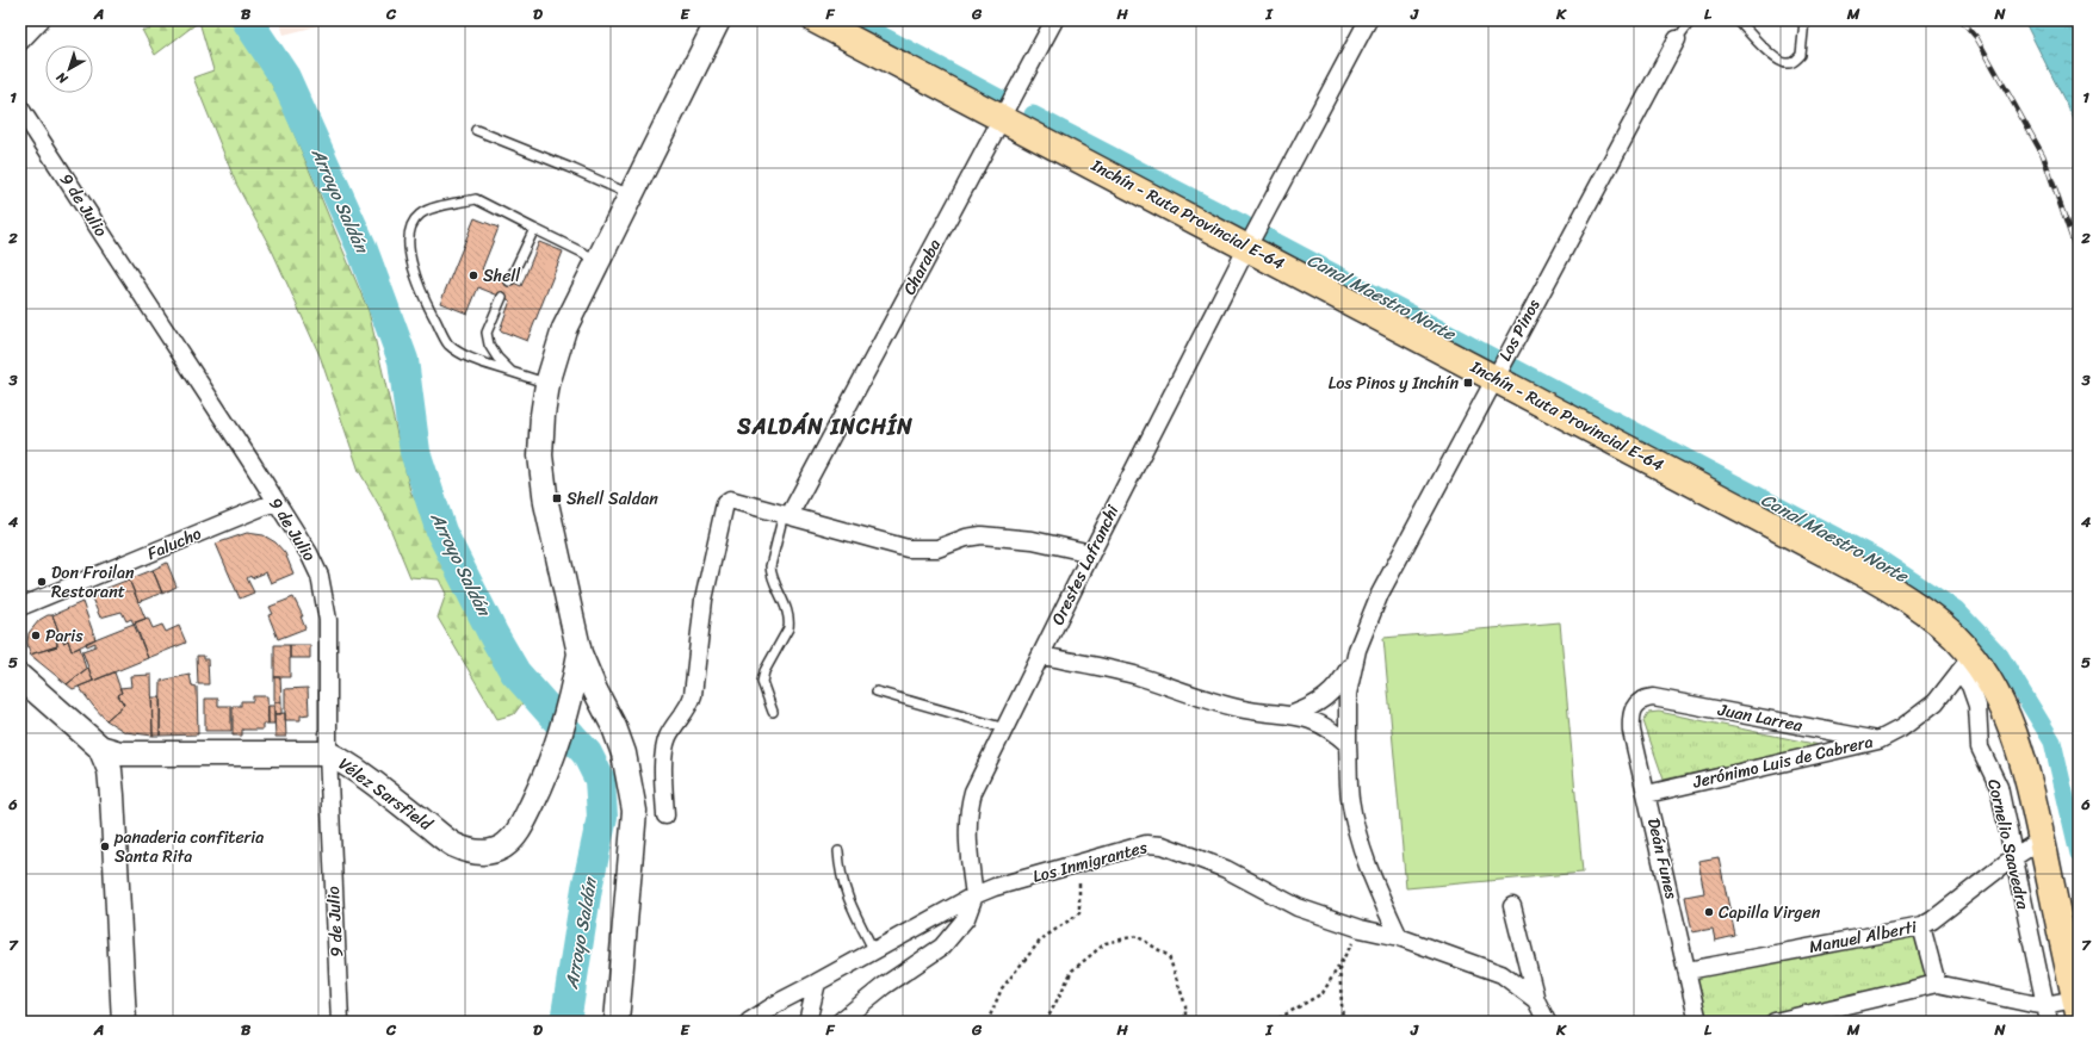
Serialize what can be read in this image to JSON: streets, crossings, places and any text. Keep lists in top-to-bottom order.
{
  "streets": {
    "main road": ["Inchín - Ruta Provincial E-64", "Vélez Sarsfield"],
    "street": [
      "9 de Julio",
      "Charaba",
      "Los Pinos",
      "Falucho",
      "Orestes Lafranchi",
      "Juan Larrea",
      "Jerónimo Luis de Cabrera",
      "Cornelio Saavedra",
      "Deán Funes",
      "Los Inmigrantes",
      "Manuel Alberti"
    ]
  },
  "crossings": [
    ["9 de Julio", "Falucho"],
    ["9 de Julio", "Vélez Sarsfield"],
    ["Inchín - Ruta Provincial E-64", "Charaba"],
    ["Inchín - Ruta Provincial E-64", "Los Pinos"],
    ["Inchín - Ruta Provincial E-64", "Orestes Lafranchi"],
    ["Inchín - Ruta Provincial E-64", "Jerónimo Luis de Cabrera"],
    ["Inchín - Ruta Provincial E-64", "Cornelio Saavedra"],
    ["Inchín - Ruta Provincial E-64", "Manuel Alberti"],
    ["Los Pinos", "Los Inmigrantes"],
    ["Orestes Lafranchi", "Los Inmigrantes"],
    ["Juan Larrea", "Jerónimo Luis de Cabrera"],
    ["Juan Larrea", "Deán Funes"],
    ["Jerónimo Luis de Cabrera", "Cornelio Saavedra"],
    ["Jerónimo Luis de Cabrera", "Deán Funes"],
    ["Cornelio Saavedra", "Manuel Alberti"],
    ["Deán Funes", "Manuel Alberti"]
  ],
  "districts": ["SALDÁN INCHÍN"],
  "water": ["Arroyo Saldán", "Canal Maestro Norte"],
  "places": {
    "other": [
      "Shell",
      "Don Froilan Restorant",
      "Paris",
      "panaderia confiteria Santa Rita",
      "Capilla Virgen"
    ],
    "transit": ["Los Pinos y Inchín", "Shell Saldan"]
  },
  "north": "bottom left",
  "grid": {
    "columns": [
      "A",
      "B",
      "C",
      "D",
      "E",
      "F",
      "G",
      "H",
      "I",
      "J",
      "K",
      "L",
      "M",
      "N"
    ],
    "rows": [
      "1",
      "2",
      "3",
      "4",
      "5",
      "6",
      "7"
    ]
  }
}
